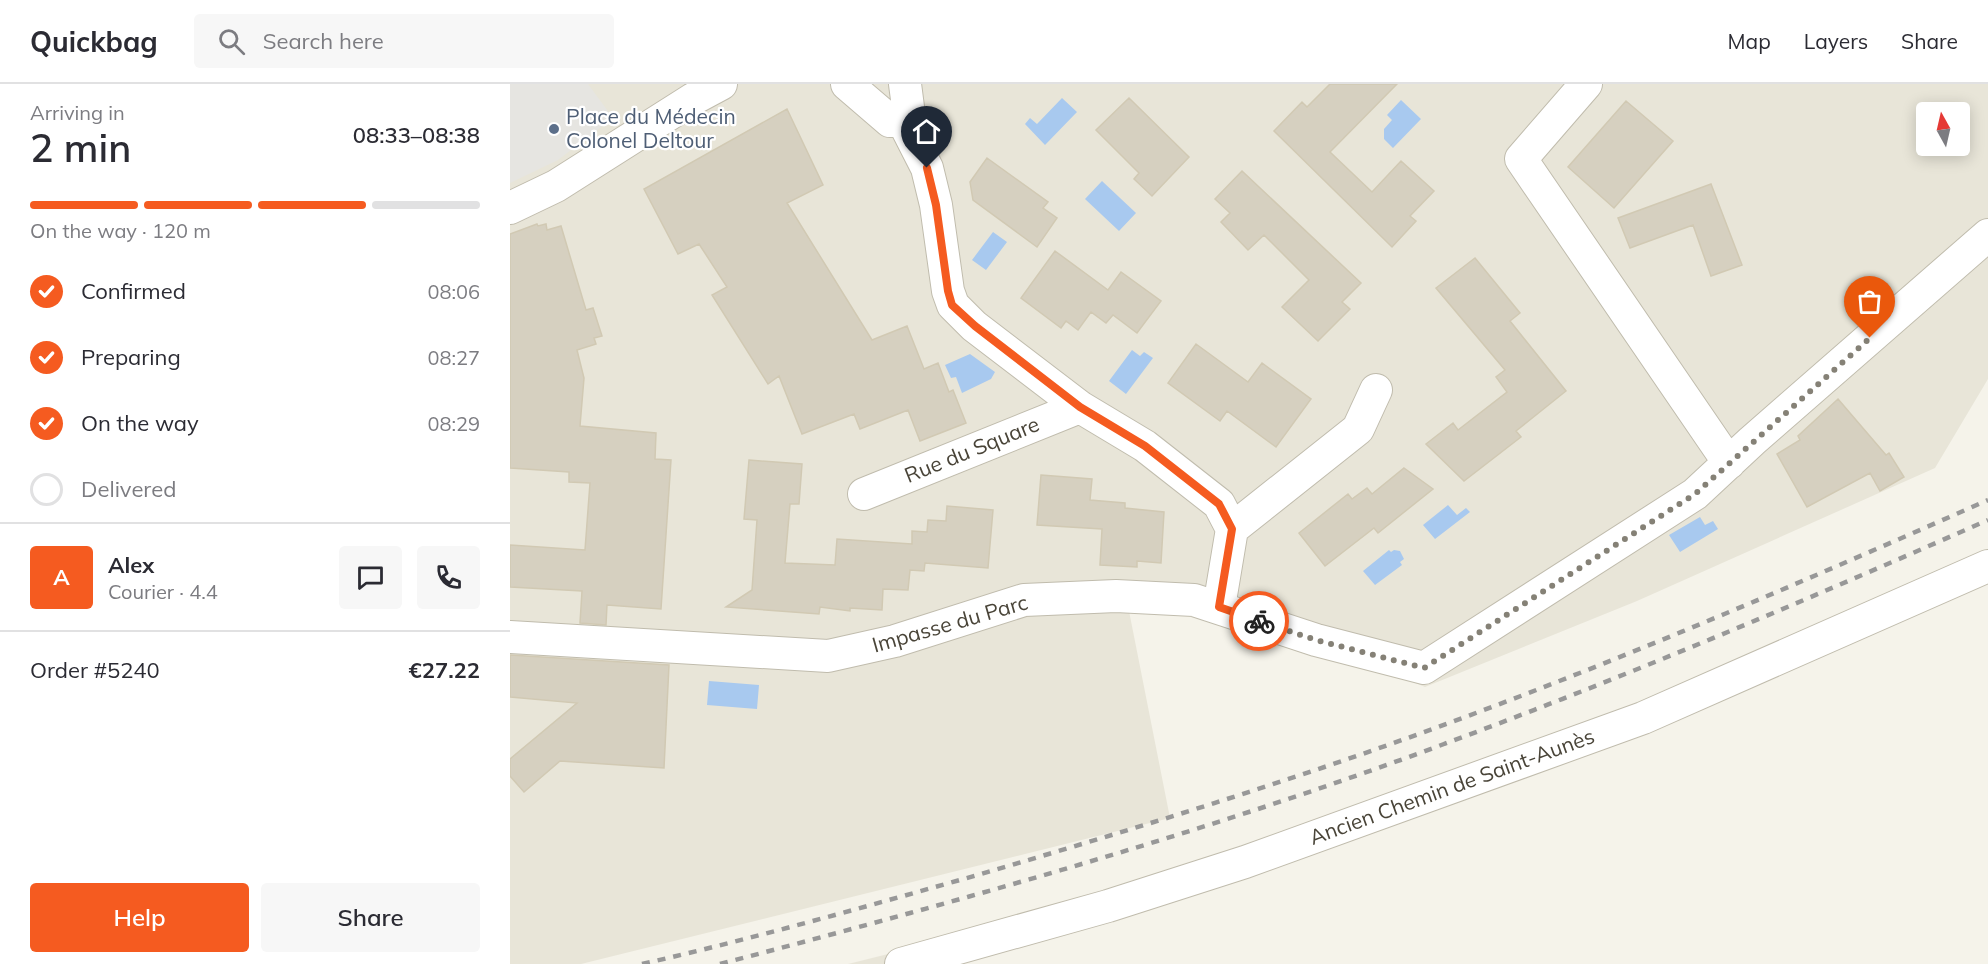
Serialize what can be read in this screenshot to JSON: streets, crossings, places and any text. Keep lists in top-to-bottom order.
{
  "streets": {
    "street": ["Rue du Square", "Impasse du Parc", "Ancien Chemin de Saint-Aunès"]
  },
  "places": ["Place du Médecin Colonel Deltour"],
  "north": "top",
  "page": {
    "header": "Quickbag",
    "search": "Search here",
    "nav": ["Map", "Layers", "Share"],
    "heading": ["2 min", "Arriving in", "08:33–08:38"],
    "panel": [
      "Alex",
      "Courier · 4.4",
      "Order #5240",
      "€27.22"
    ],
    "bar": "On the way · 120 m",
    "list": [
      ["Confirmed", "08:06"],
      ["Preparing", "08:27"],
      ["On the way", "08:29"],
      "Delivered"
    ],
    "round": "A",
    "buttons": ["Help", "Share"]
  }
}
